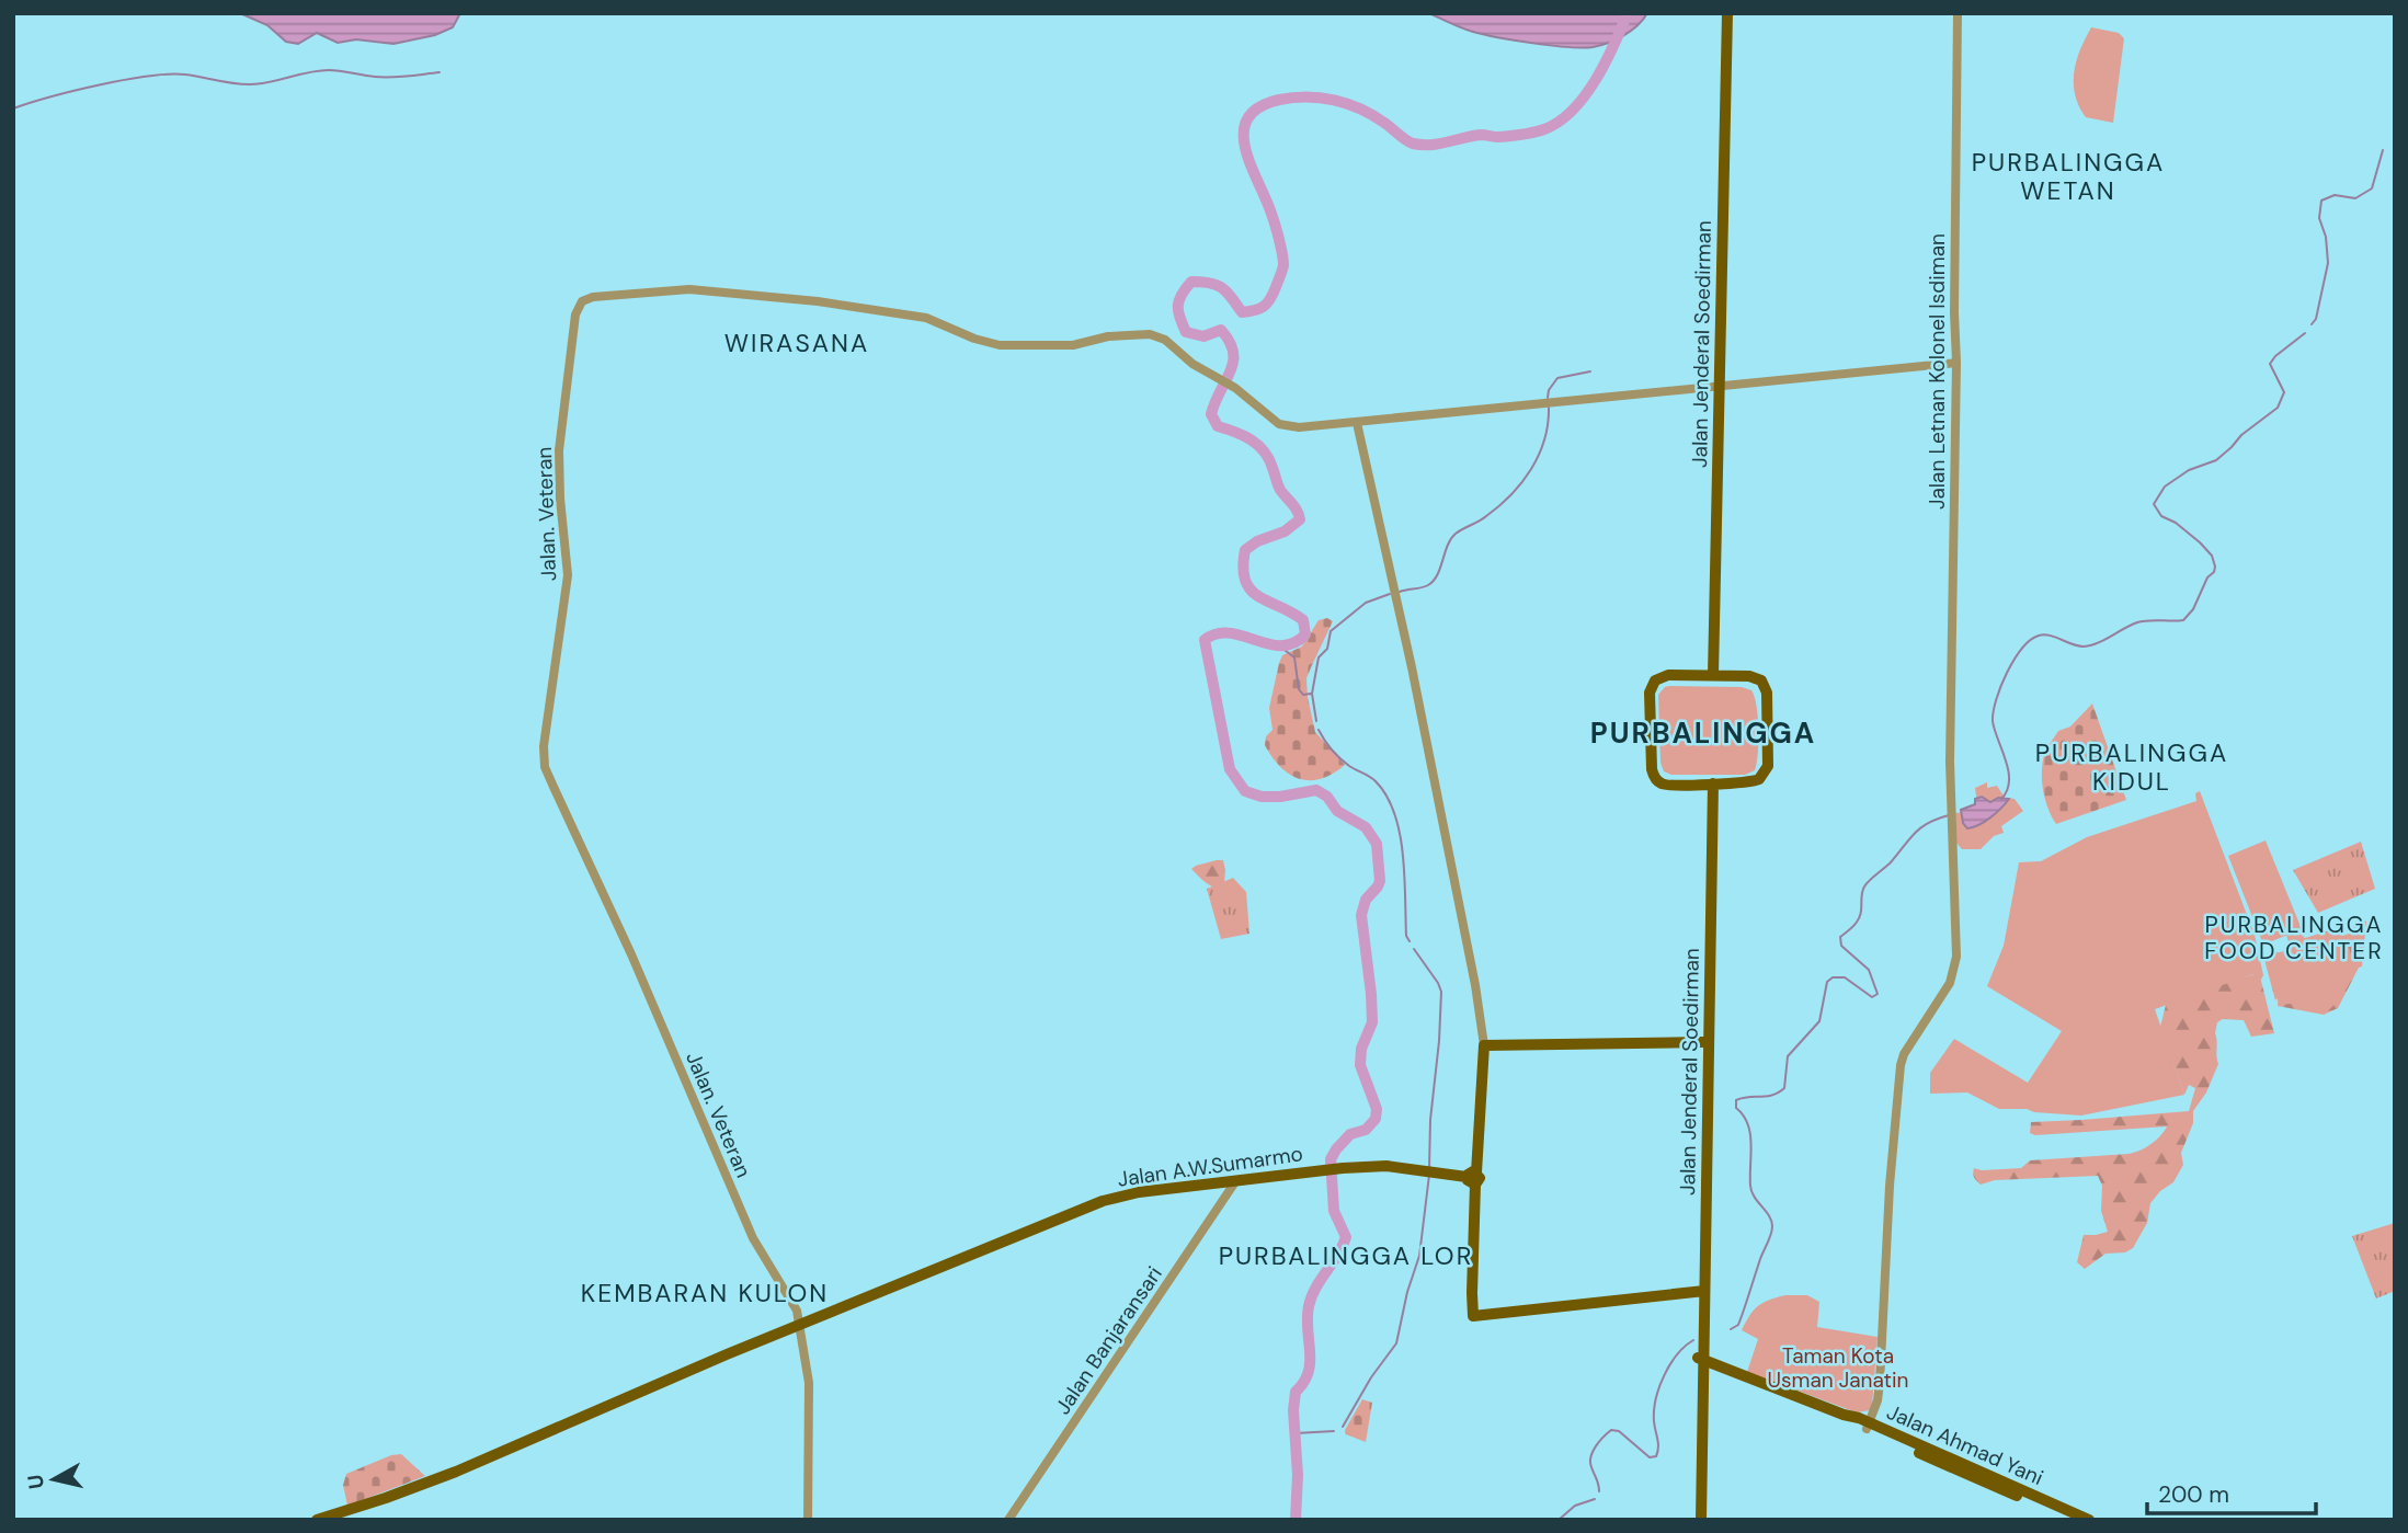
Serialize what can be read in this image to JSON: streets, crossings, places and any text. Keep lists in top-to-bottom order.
{
  "streets": {
    "main road": ["Jalan Jenderal Soedirman", "Jalan A.W.Sumarmo", "Jalan Ahmad Yani"],
    "street": ["Jalan Letnan Kolonel Isdiman", "Jalan. Veteran", "Jalan Banjaransari"]
  },
  "crossings": [
    ["Jalan Jenderal Soedirman", "Jalan Ahmad Yani"],
    ["Jalan Letnan Kolonel Isdiman", "Jalan Ahmad Yani"],
    ["Jalan. Veteran", "Jalan A.W.Sumarmo"],
    ["Jalan A.W.Sumarmo", "Jalan Banjaransari"]
  ],
  "districts": [
    "PURBALINGGA WETAN",
    "WIRASANA",
    "PURBALINGGA",
    "PURBALINGGA KIDUL",
    "PURBALINGGA FOOD CENTER",
    "PURBALINGGA LOR",
    "KEMBARAN KULON"
  ],
  "parks": ["Taman Kota Usman Janatin"],
  "scale_bar": "200 m",
  "north": "left"
}
